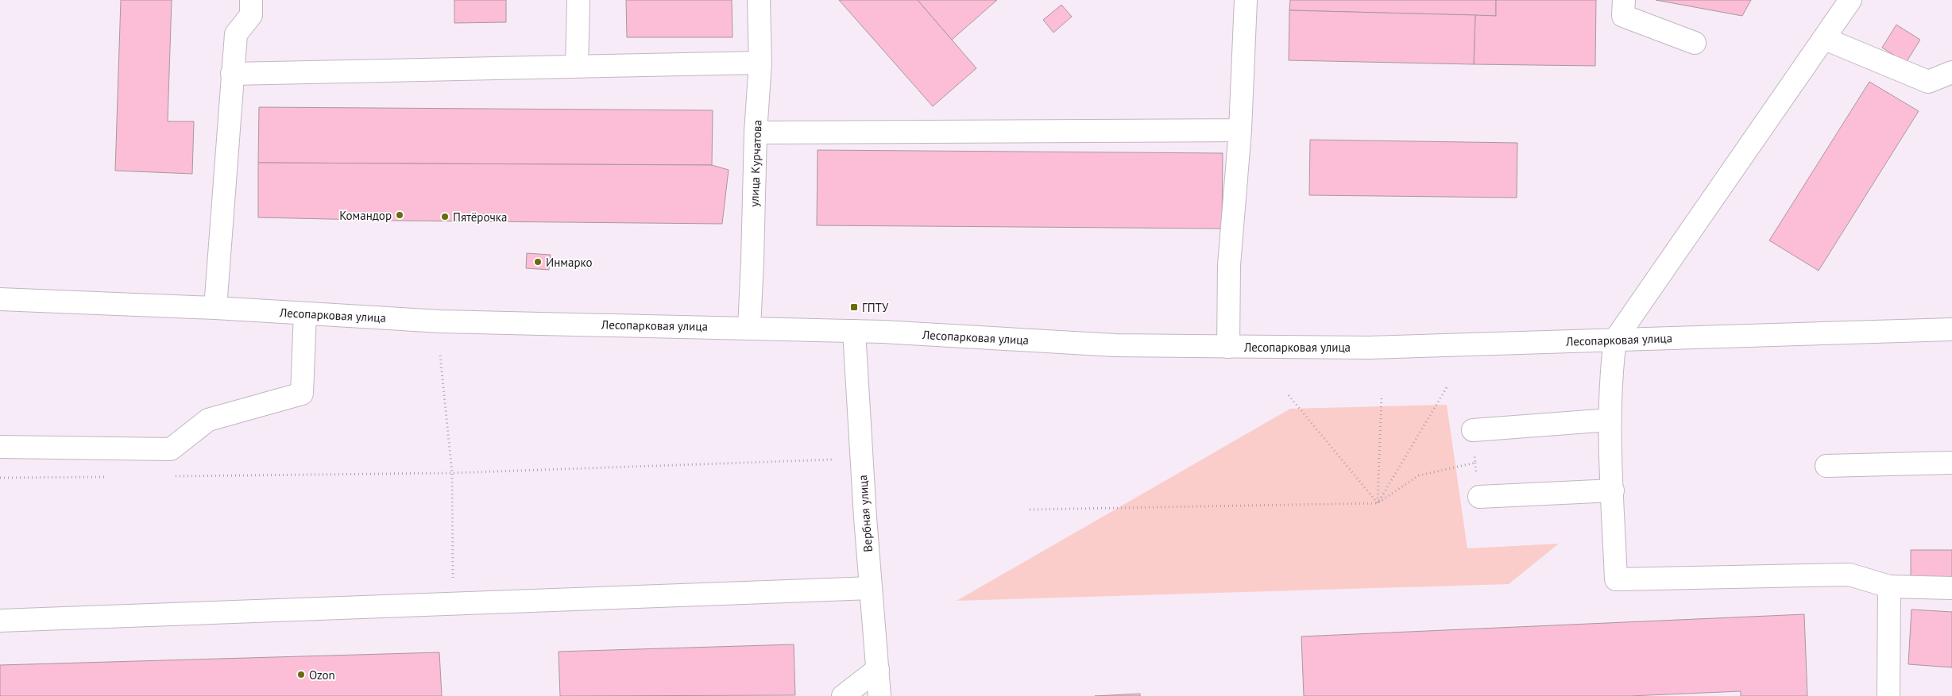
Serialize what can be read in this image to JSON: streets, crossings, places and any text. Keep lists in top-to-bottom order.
{
  "streets": {
    "main road": ["улица Курчатова", "Лесопарковая улица", "Вербная улица"]
  },
  "crossings": [
    ["улица Курчатова", "Лесопарковая улица"],
    ["Лесопарковая улица", "Вербная улица"]
  ],
  "places": {
    "other": [
      "Командор",
      "Пятёрочка",
      "Инмарко",
      "Ozon"
    ],
    "transit": ["ГПТУ"]
  }
}
